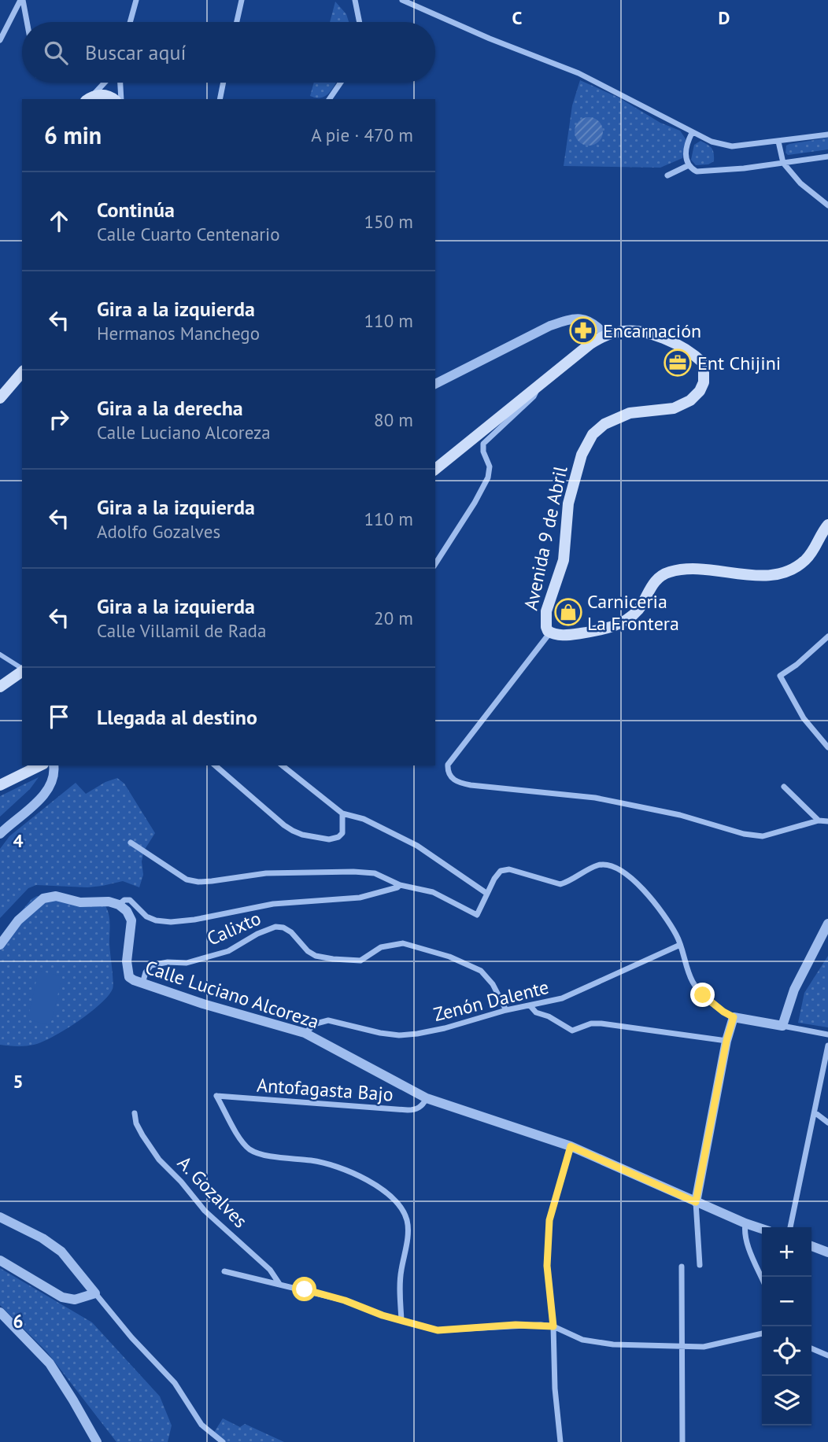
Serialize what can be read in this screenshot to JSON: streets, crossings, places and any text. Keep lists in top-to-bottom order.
{
  "streets": {
    "main road": ["Avenida 9 de Abril"],
    "street": [
      "Calixto",
      "Calle Luciano Alcoreza",
      "Zenón Dalente",
      "Antofagasta Bajo",
      "A. Gozalves"
    ]
  },
  "crossings": [
    ["Calixto", "Calle Luciano Alcoreza"],
    ["Calixto", "Zenón Dalente"],
    ["Calle Luciano Alcoreza", "Zenón Dalente"],
    ["Calle Luciano Alcoreza", "Antofagasta Bajo"]
  ],
  "places": {
    "pharmacy": ["Encarnación"],
    "office": ["Ent Chijini"],
    "shop": ["Carniceria La Frontera"]
  },
  "page": {
    "search": "Buscar aquí",
    "heading": ["6 min", "A pie · 470 m"],
    "list": [
      ["Continúa", "Calle Cuarto Centenario", "150 m"],
      ["Gira a la izquierda", "Hermanos Manchego", "110 m"],
      ["Gira a la derecha", "Calle Luciano Alcoreza", "80 m"],
      ["Gira a la izquierda", "Adolfo Gozalves", "110 m"],
      ["Gira a la izquierda", "Calle Villamil de Rada", "20 m"],
      "Llegada al destino"
    ],
    "map_buttons": ["+", "−"]
  },
  "grid": {
    "columns": ["C", "D"],
    "rows": ["4", "5", "6"]
  }
}
